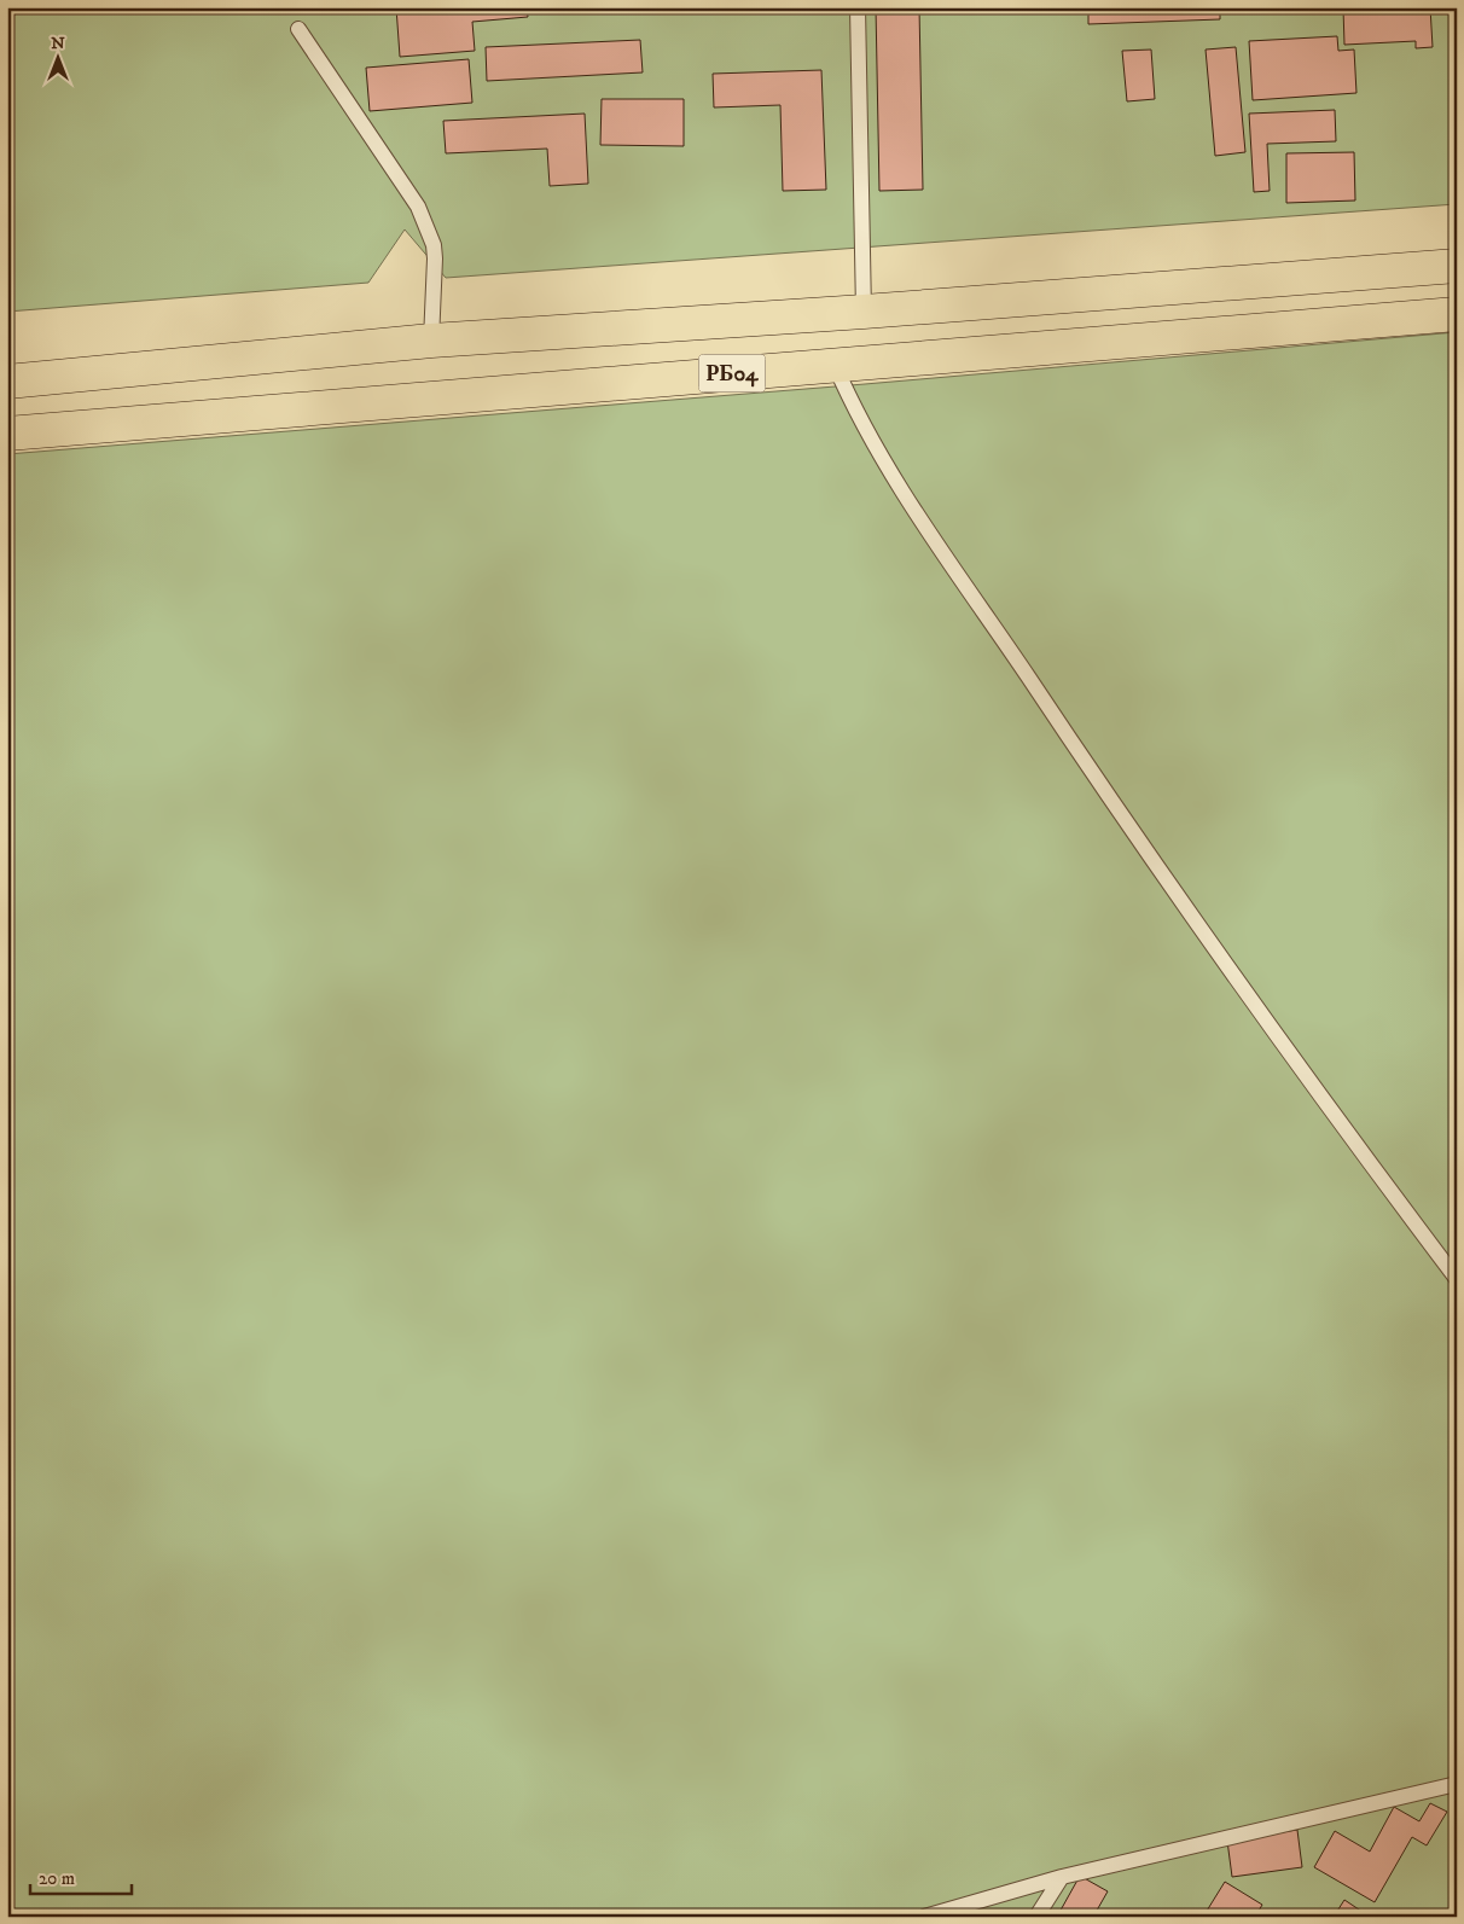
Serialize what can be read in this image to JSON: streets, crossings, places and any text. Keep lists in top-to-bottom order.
{
  "streets": {
    "highway": ["РБ04"]
  },
  "scale_bar": "20 m",
  "north": "top"
}
